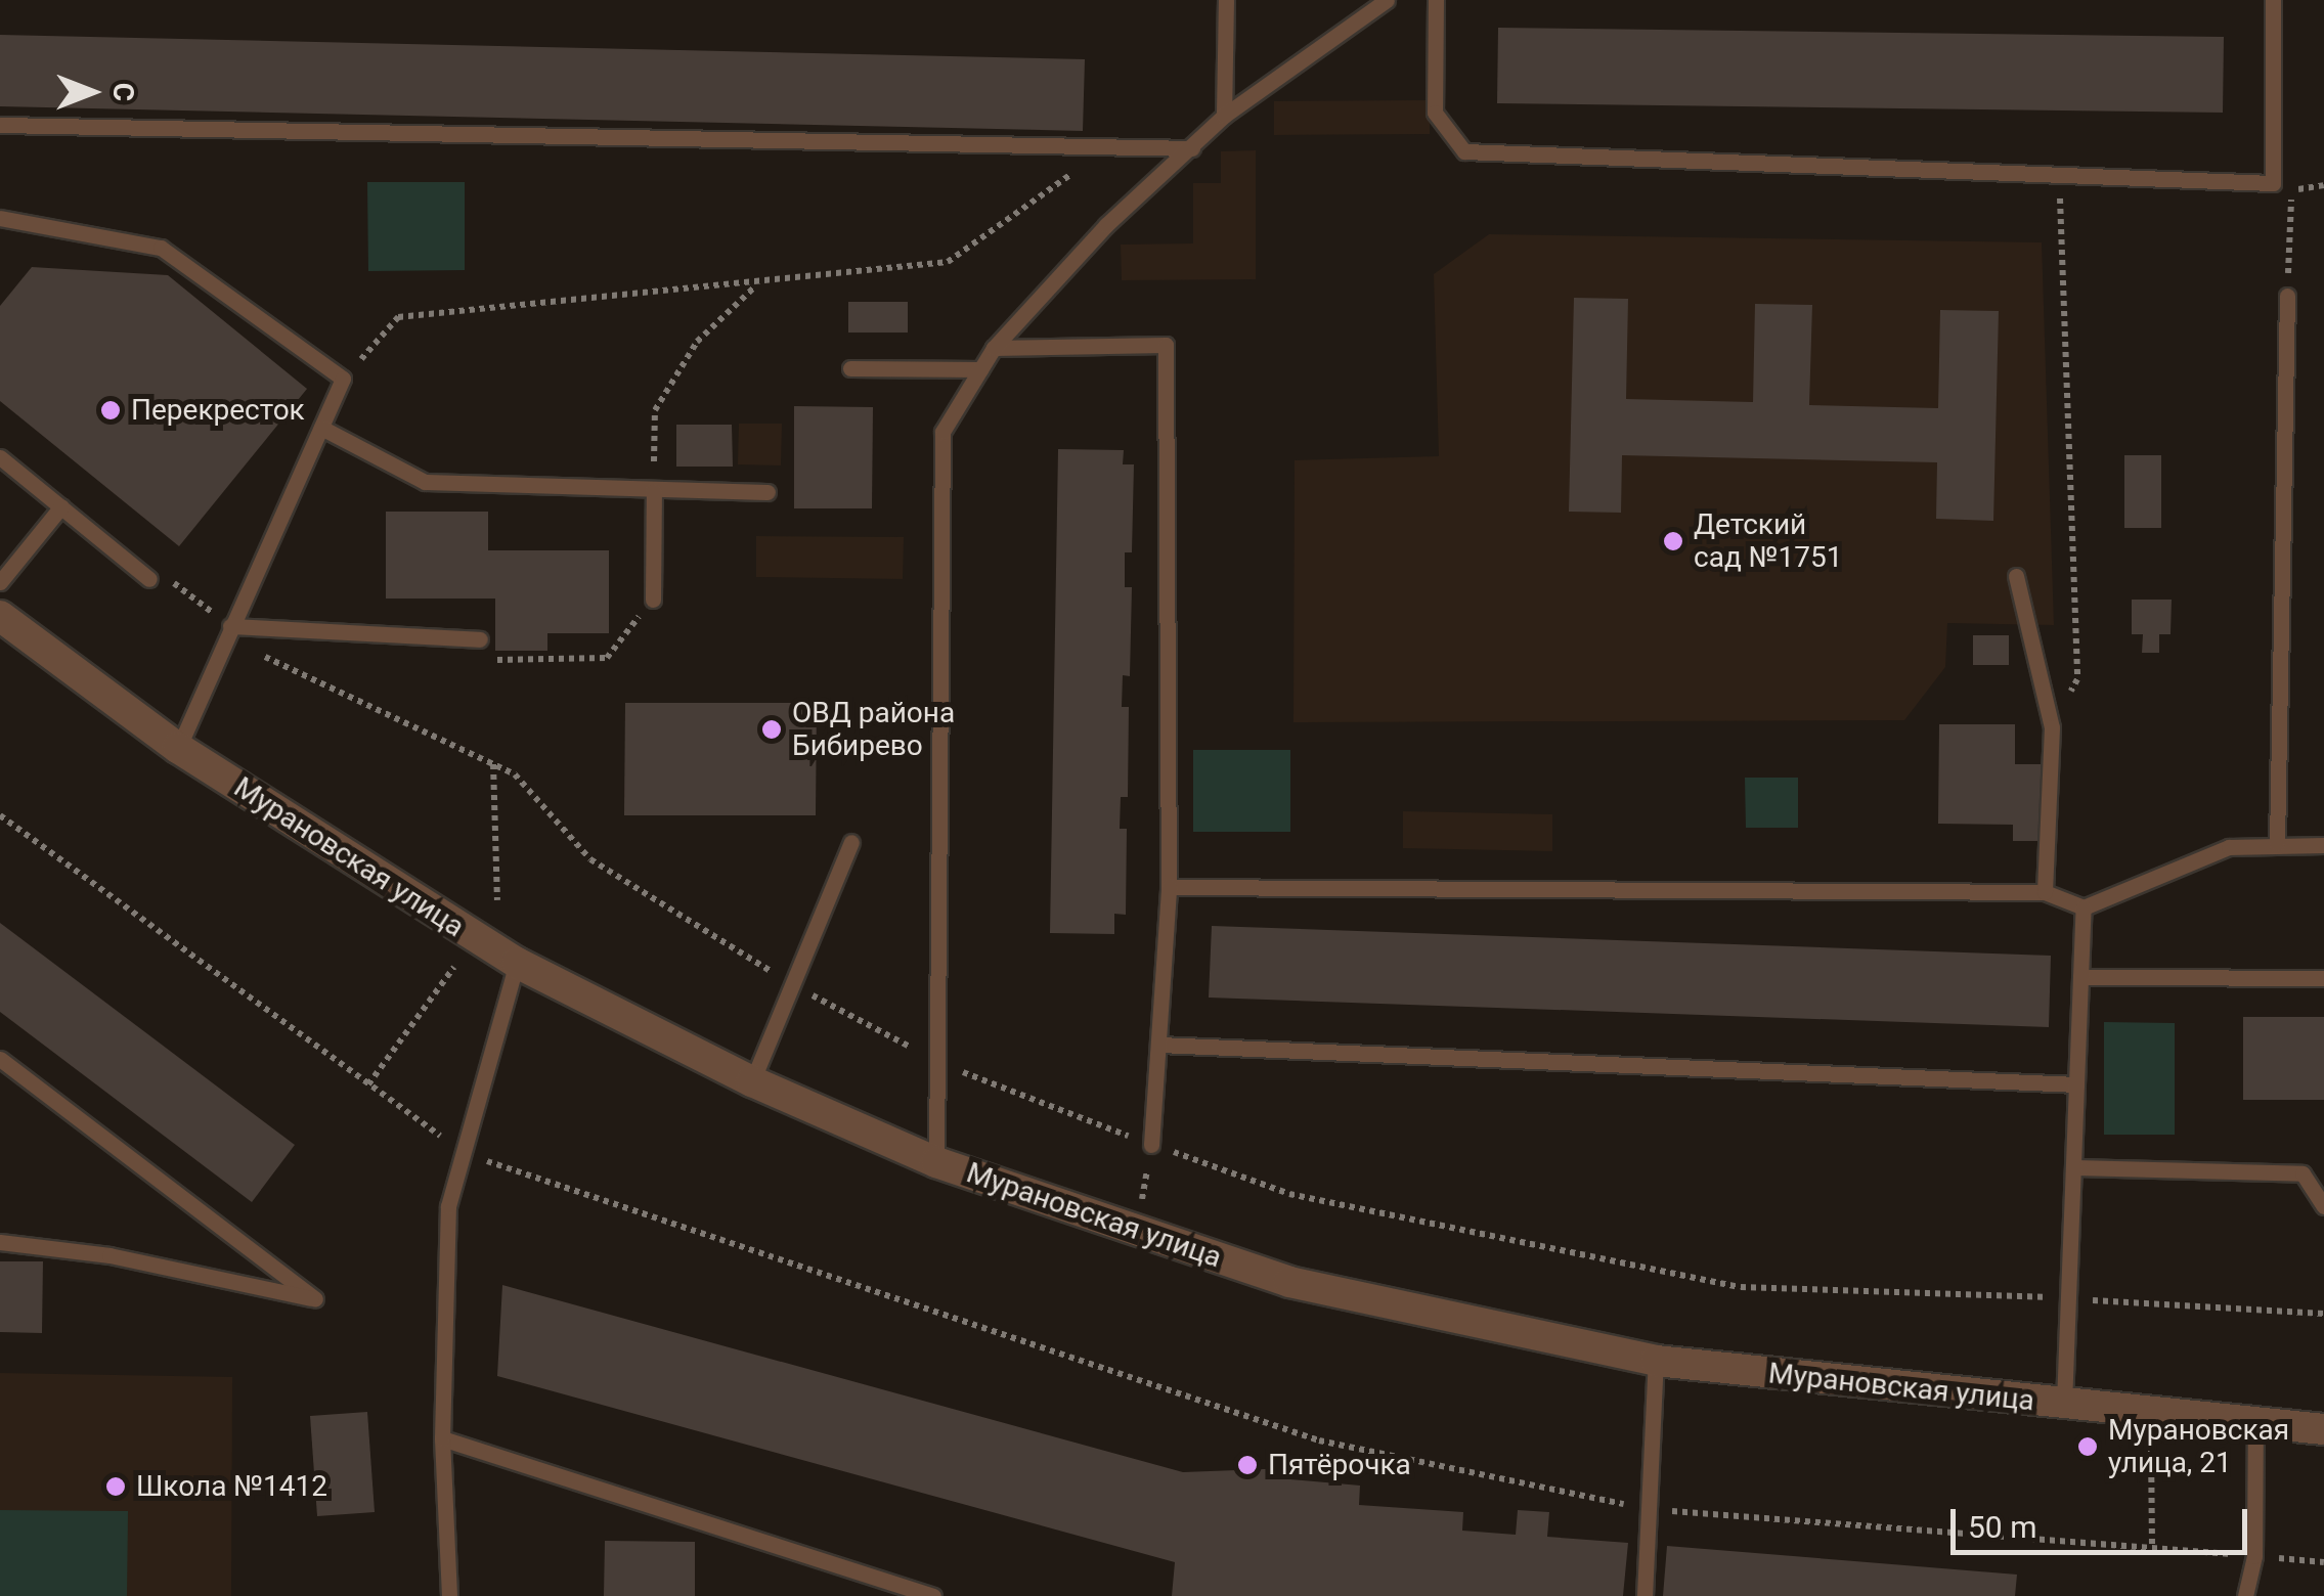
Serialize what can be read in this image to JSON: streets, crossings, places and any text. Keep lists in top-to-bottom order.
{
  "streets": {
    "street": ["Мурановская улица"]
  },
  "places": [
    "Перекресток",
    "Детский сад №1751",
    "ОВД района Бибирево",
    "Мурановская улица, 21",
    "Пятёрочка",
    "Школа №1412"
  ],
  "scale_bar": "50 m",
  "north": "right"
}
